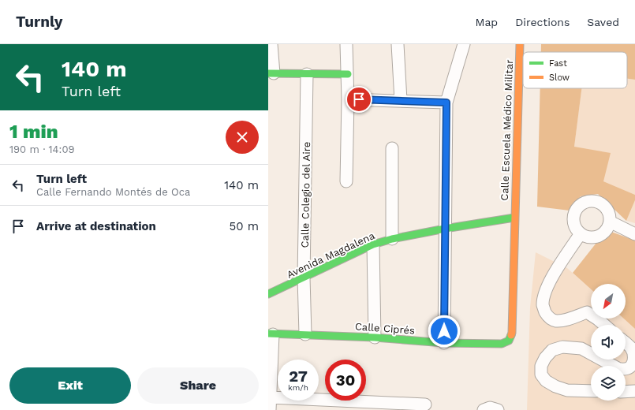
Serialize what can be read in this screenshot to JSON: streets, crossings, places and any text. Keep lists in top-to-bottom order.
{
  "streets": {
    "street": [
      "Calle Escuela Médico Militar",
      "Calle Colegio del Aire",
      "Avenida Magdalena",
      "Calle Ciprés"
    ]
  },
  "crossings": [
    ["Calle Escuela Médico Militar", "Avenida Magdalena"],
    ["Calle Escuela Médico Militar", "Calle Ciprés"],
    ["Calle Colegio del Aire", "Avenida Magdalena"],
    ["Calle Colegio del Aire", "Calle Ciprés"],
    ["Avenida Magdalena", "Calle Ciprés"]
  ],
  "legend": ["Fast", "Slow"],
  "north": "bottom left",
  "page": {
    "header": "Turnly",
    "nav": ["Map", "Directions", "Saved"],
    "turn": ["140 m", "Turn left"],
    "heading": ["1 min", "190 m · 14:09"],
    "list": [
      {
        "name": "Turn left",
        "note": "Calle Fernando Montés de Oca",
        "value": "140 m"
      },
      {
        "name": "Arrive at destination",
        "value": "50 m"
      }
    ],
    "speed": "27 km/h",
    "limit": "30",
    "buttons": ["Exit", "Share"]
  }
}
